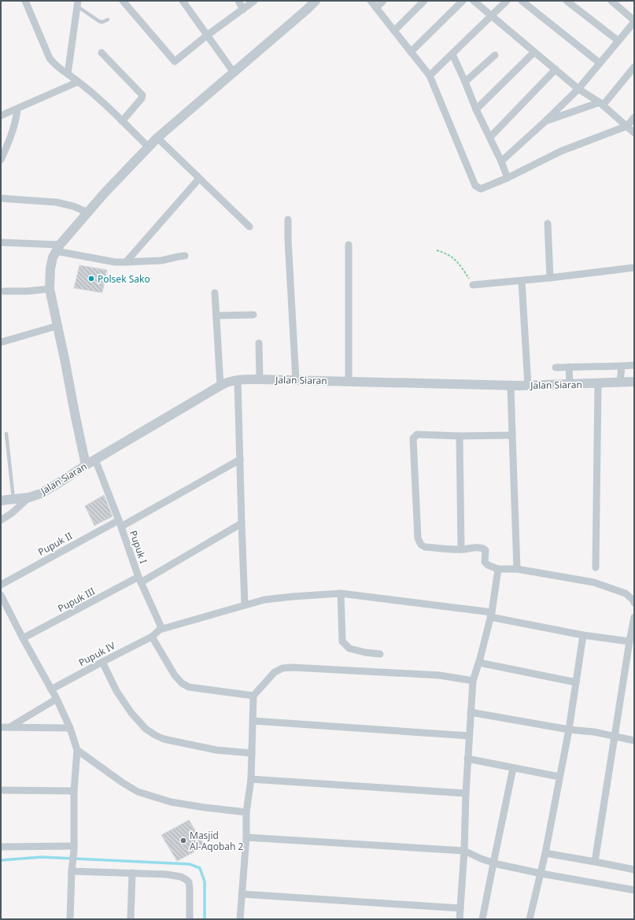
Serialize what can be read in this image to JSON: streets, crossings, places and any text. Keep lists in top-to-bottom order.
{
  "streets": {
    "street": [
      "Jalan Siaran",
      "Pupuk II",
      "Pupuk I",
      "Pupuk III",
      "Pupuk IV"
    ]
  },
  "crossings": [
    ["Jalan Siaran", "Pupuk I"],
    ["Pupuk II", "Pupuk I"],
    ["Pupuk I", "Pupuk III"]
  ],
  "places": ["Polsek Sako", "Masjid Al-Aqobah 2"]
}
